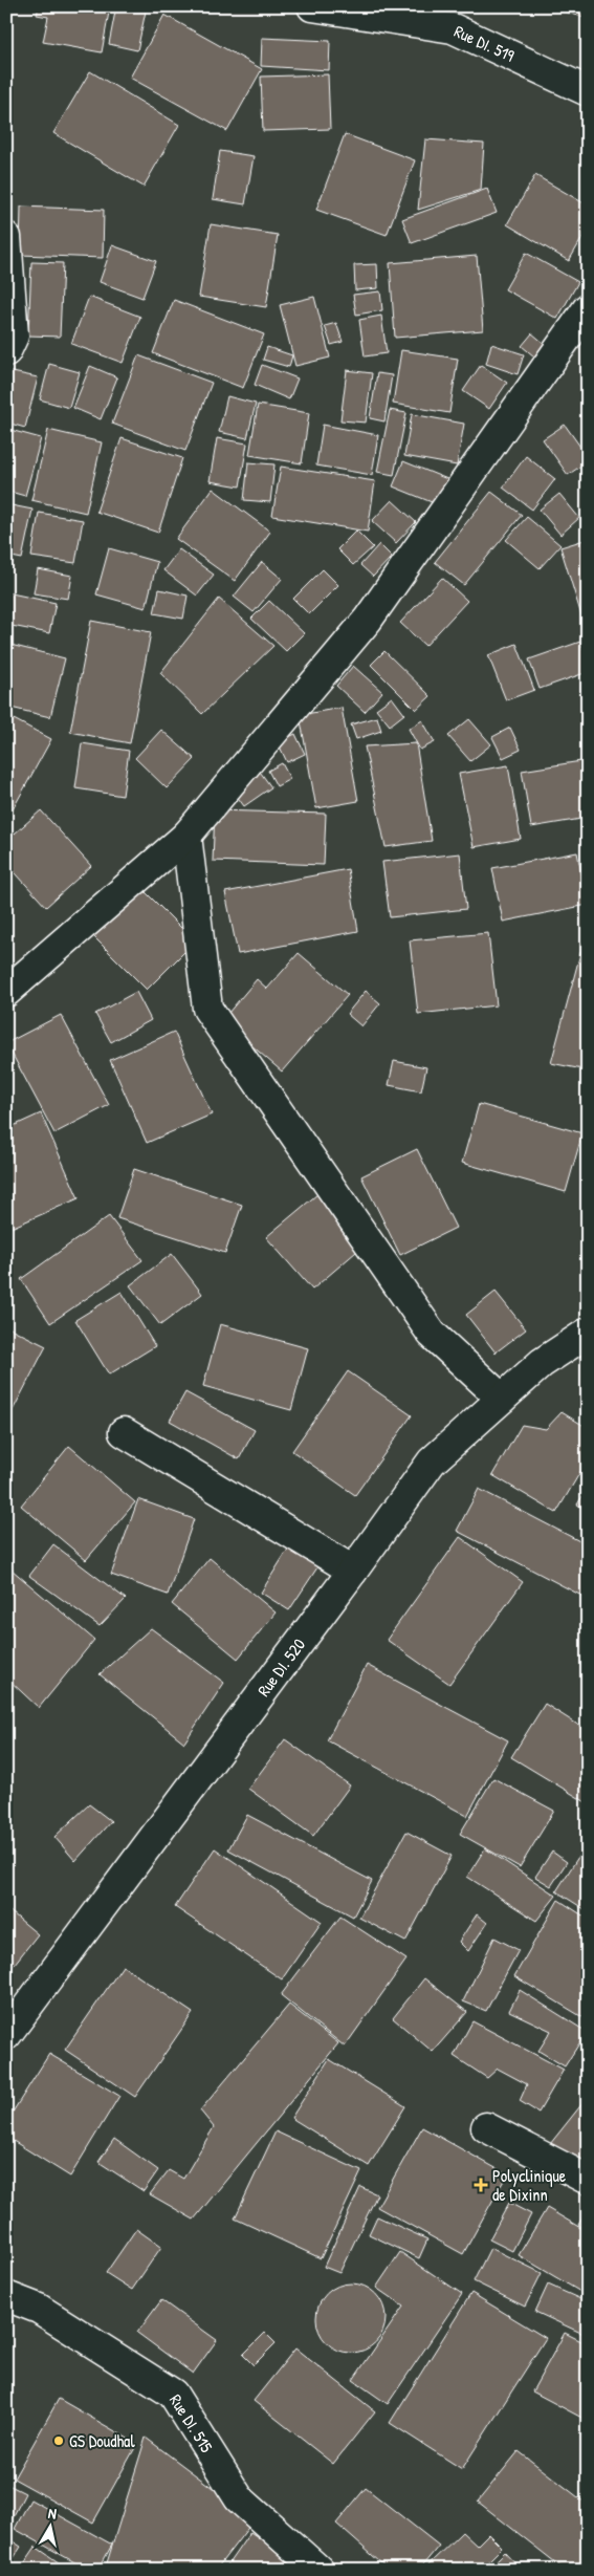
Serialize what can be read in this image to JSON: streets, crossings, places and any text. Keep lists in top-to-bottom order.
{
  "streets": {
    "street": ["Rue DI. 519", "Rue DI. 520", "Rue DI. 515"]
  },
  "places": {
    "health": ["Polyclinique de Dixinn"],
    "other": ["GS Doudhal"]
  },
  "north": "top"
}
